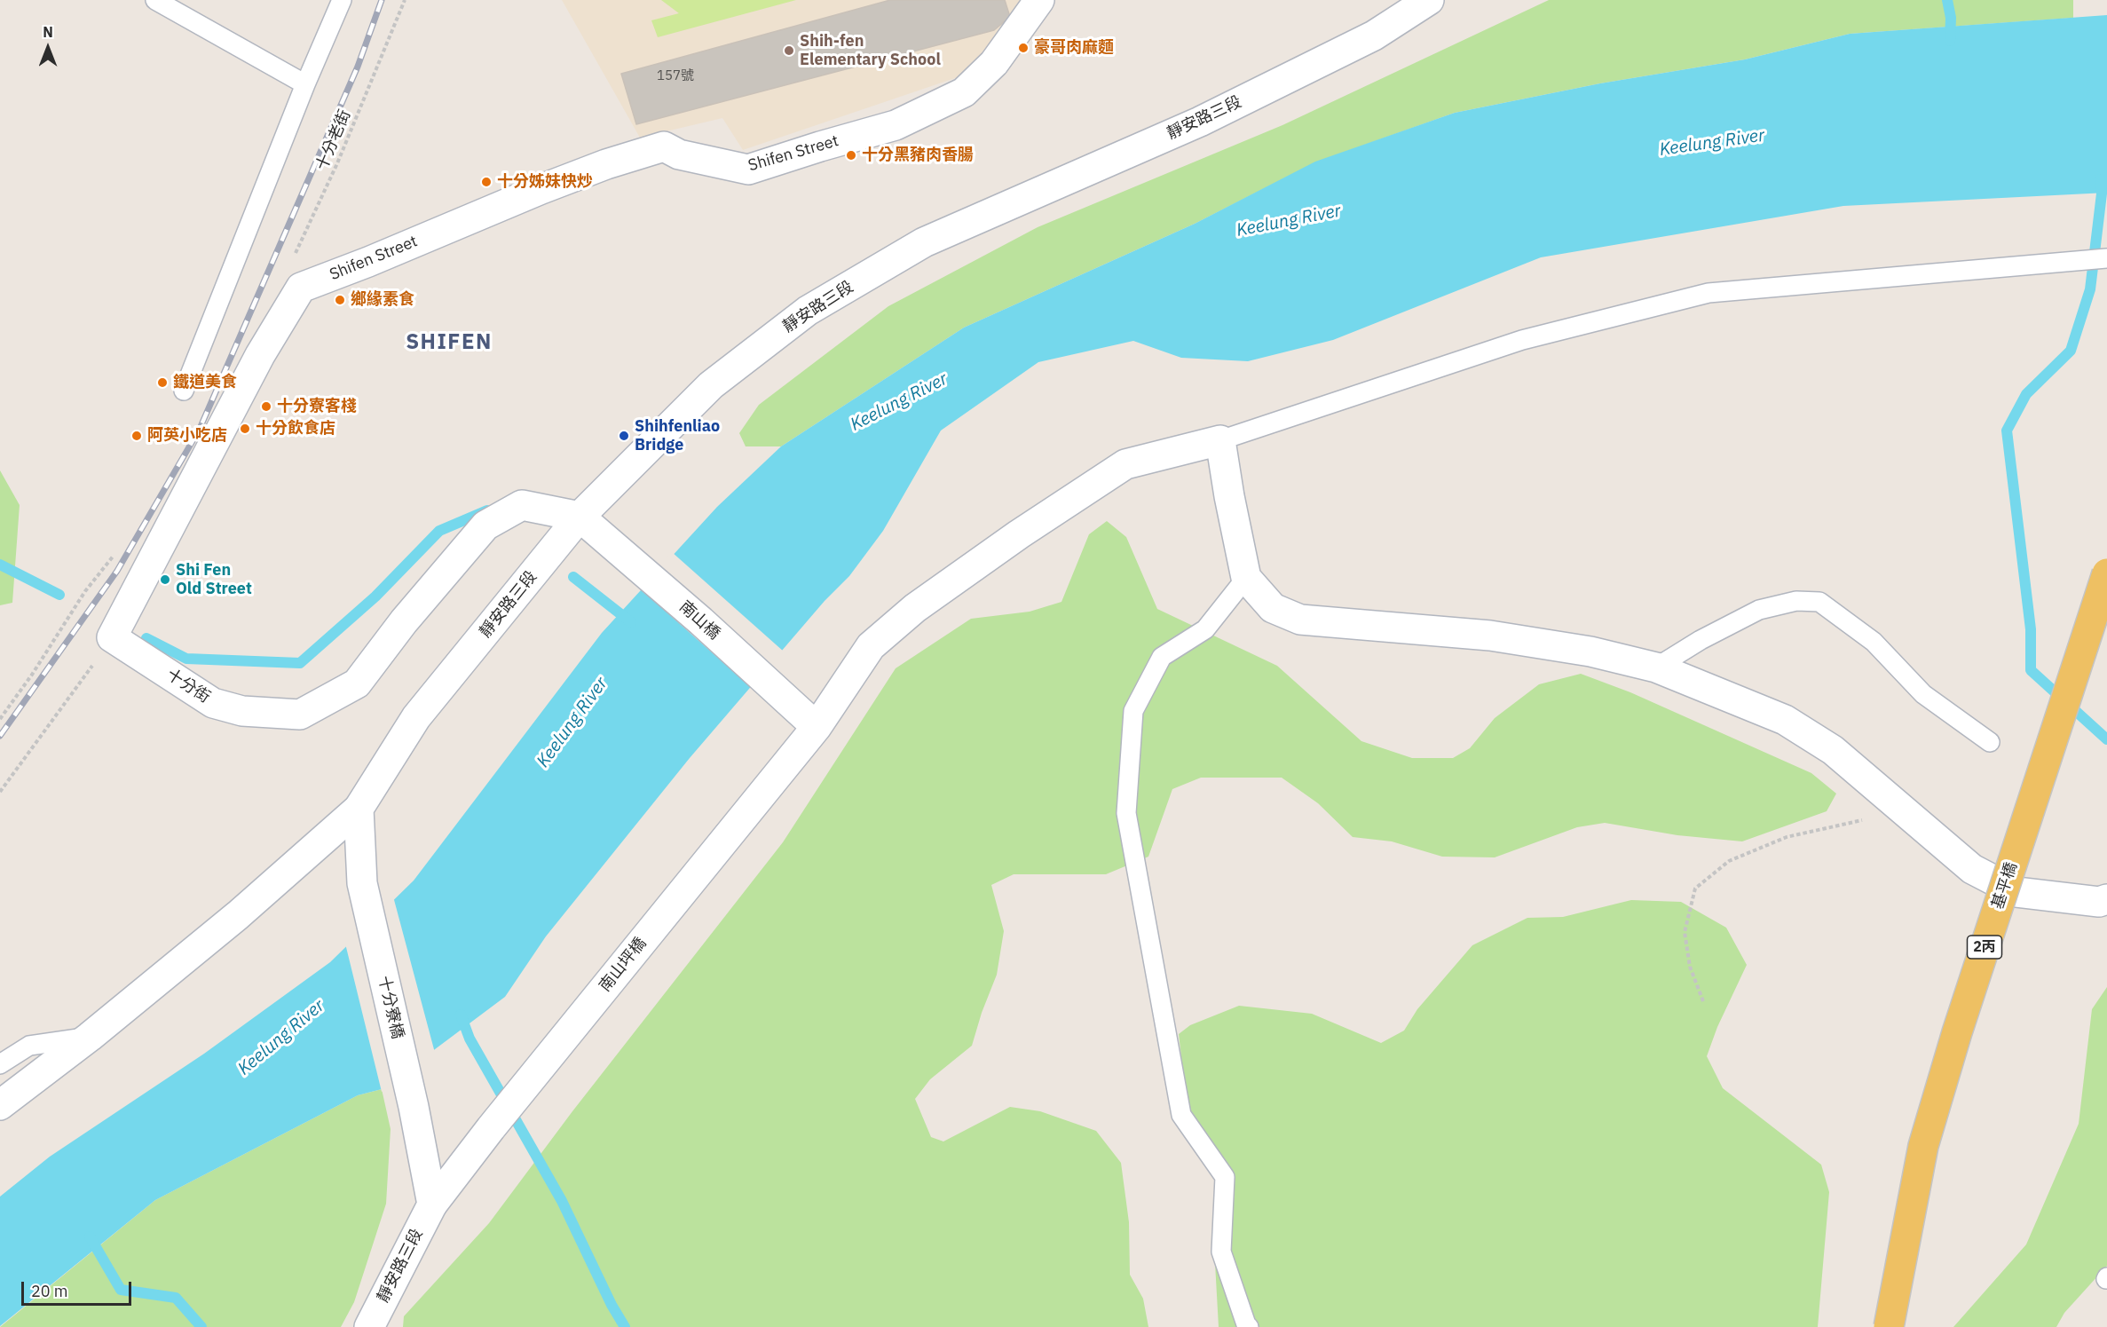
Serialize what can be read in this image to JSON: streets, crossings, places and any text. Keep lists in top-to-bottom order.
{
  "streets": {
    "main road": ["基平橋", "2丙"],
    "street": [
      "靜安路三段",
      "Shifen Street",
      "南山橋",
      "十分街",
      "南山坪橋",
      "十分寮橋"
    ],
    "path": ["十分老街"]
  },
  "crossings": [
    ["靜安路三段", "南山橋"],
    ["靜安路三段", "十分街"],
    ["靜安路三段", "南山坪橋"],
    ["靜安路三段", "十分寮橋"],
    ["十分老街", "Shifen Street"],
    ["南山橋", "十分街"],
    ["南山橋", "南山坪橋"],
    ["南山坪橋", "十分寮橋"]
  ],
  "districts": ["SHIFEN"],
  "water": ["Keelung River"],
  "places": [
    "豪哥肉麻麵",
    "Shih-fen Elementary School",
    "十分黑豬肉香腸",
    "十分姊妹快炒",
    "鄉緣素食",
    "鐵道美食",
    "十分寮客棧",
    "十分飲食店",
    "阿英小吃店",
    "Shihfenliao Bridge",
    "Shi Fen Old Street"
  ],
  "house_numbers": ["157號"],
  "scale_bar": "20 m",
  "north": "top"
}
